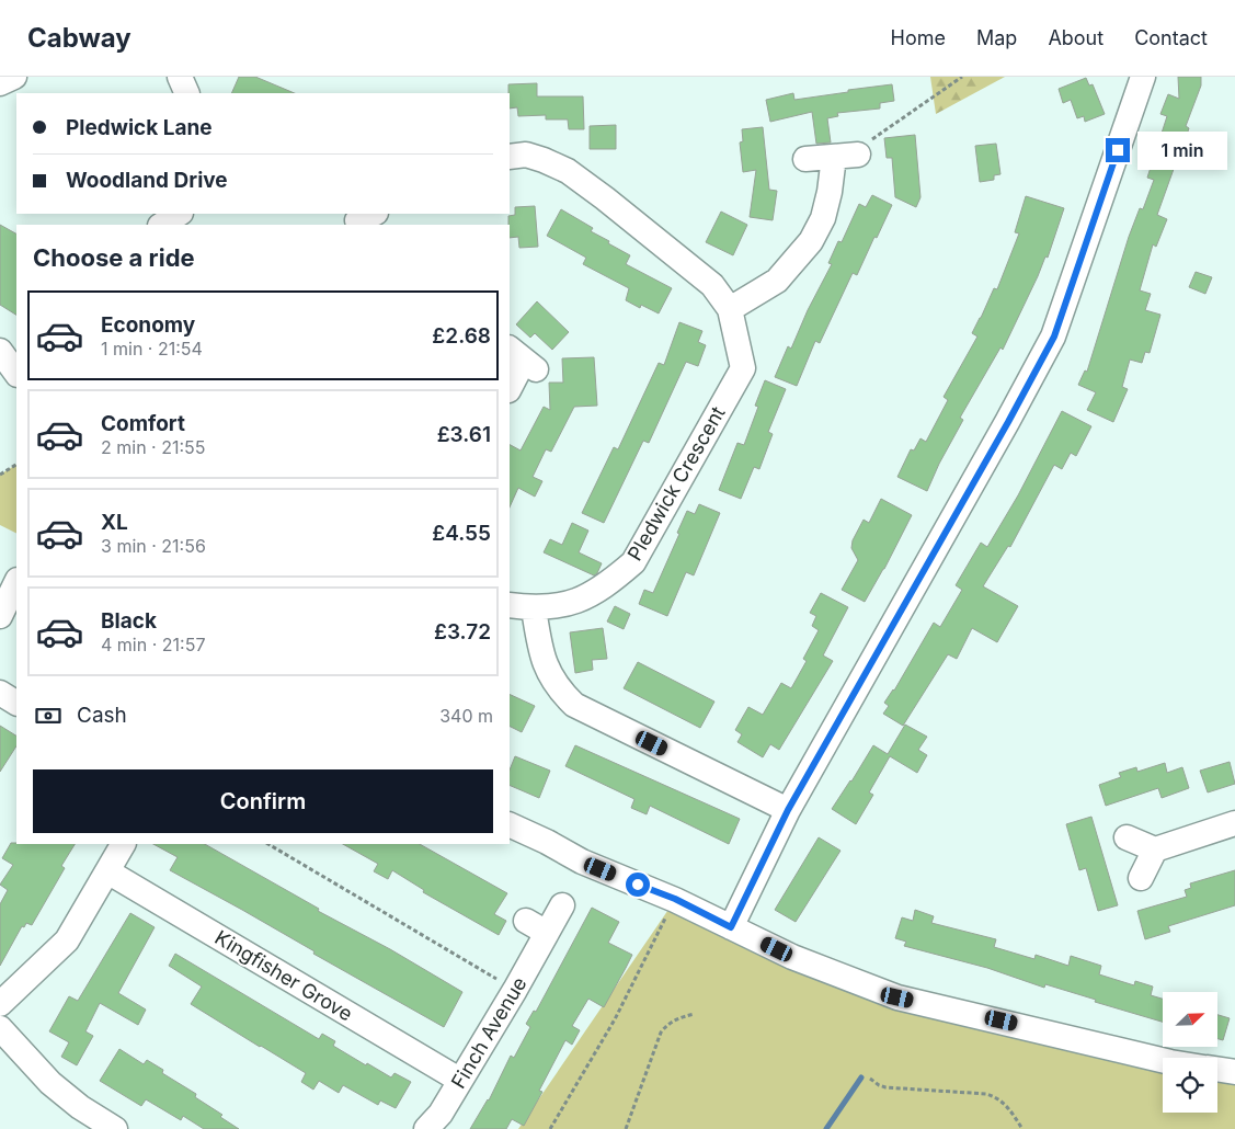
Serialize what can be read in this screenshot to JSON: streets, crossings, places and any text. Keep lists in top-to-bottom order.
{
  "streets": {
    "street": ["Pledwick Crescent", "Kingfisher Grove", "Finch Avenue"]
  },
  "crossings": [
    ["Kingfisher Grove", "Finch Avenue"]
  ],
  "north": "top right",
  "page": {
    "header": "Cabway",
    "nav": [
      "Home",
      "Map",
      "About",
      "Contact"
    ],
    "banner": ["Pledwick Lane", "Woodland Drive"],
    "bubble": "1 min",
    "heading": "Choose a ride",
    "list": [
      {
        "name": "Economy",
        "note": "1 min · 21:54",
        "value": "£2.68"
      },
      {
        "name": "Comfort",
        "note": "2 min · 21:55",
        "value": "£3.61"
      },
      {
        "name": "XL",
        "note": "3 min · 21:56",
        "value": "£4.55"
      },
      {
        "name": "Black",
        "note": "4 min · 21:57",
        "value": "£3.72"
      }
    ],
    "pay": ["Cash", "340 m"],
    "buttons": "Confirm"
  }
}
